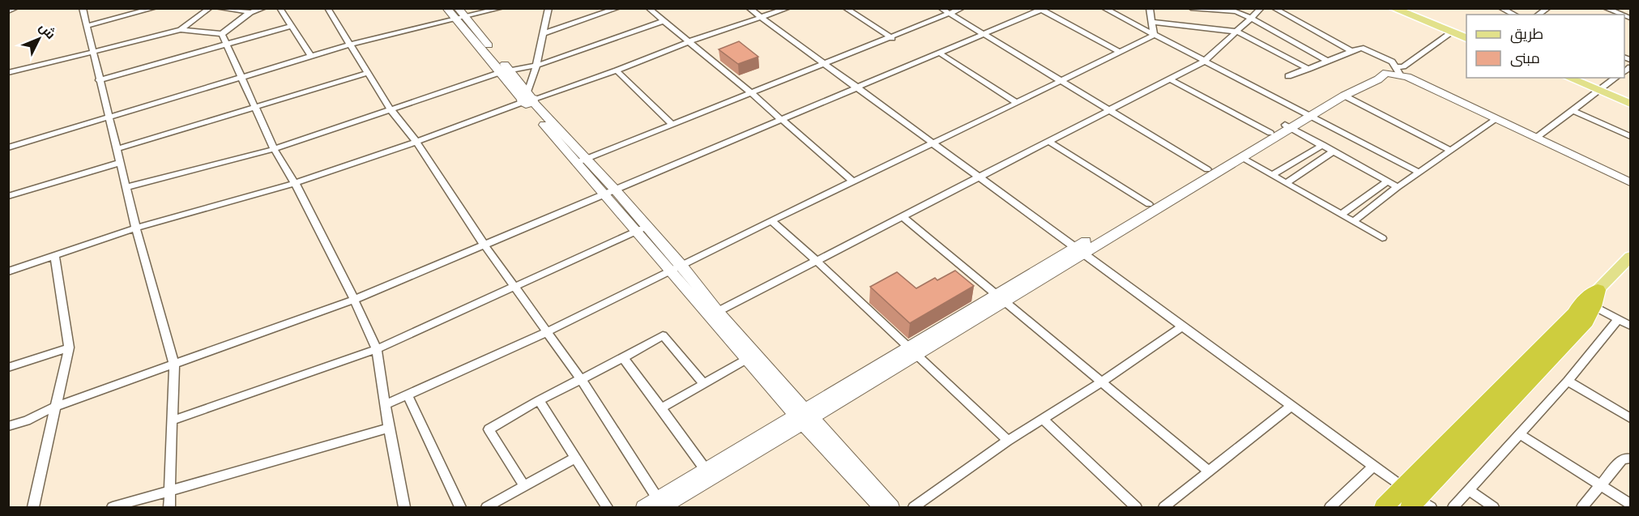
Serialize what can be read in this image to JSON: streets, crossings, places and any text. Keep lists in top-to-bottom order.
{
  "legend": ["طريق", "مبنى"],
  "north": "top right"
}
